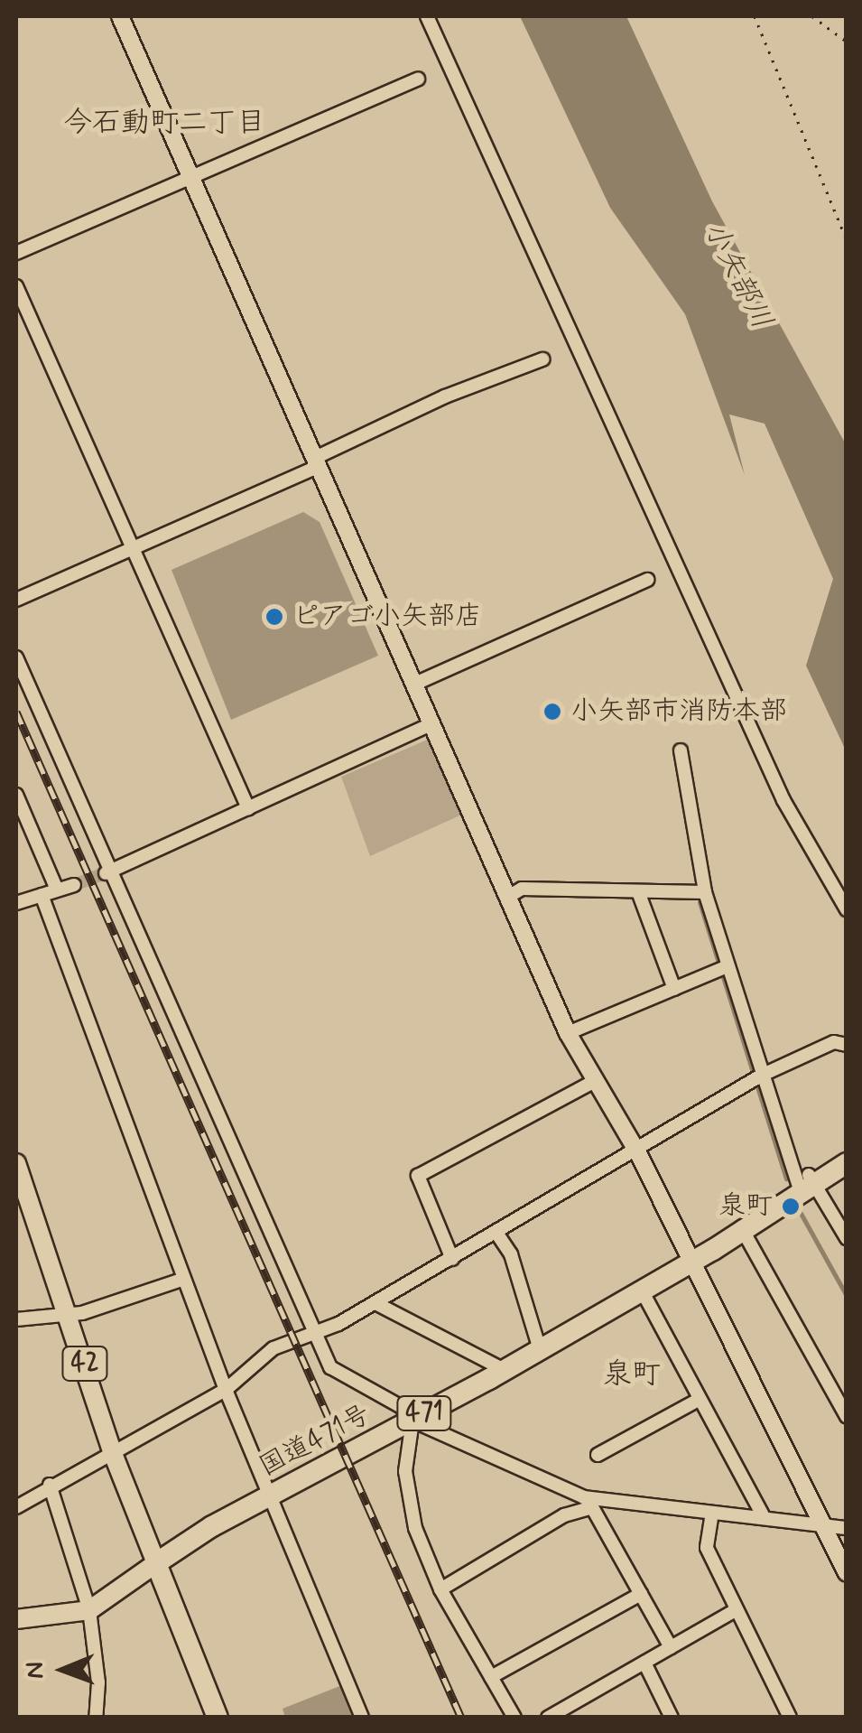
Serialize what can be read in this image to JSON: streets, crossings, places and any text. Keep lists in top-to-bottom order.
{
  "streets": {
    "highway": ["471", "国道471号"],
    "main road": ["42"]
  },
  "crossings": [
    ["42", "国道471号"]
  ],
  "districts": ["今石動町二丁目", "泉町"],
  "water": ["小矢部川"],
  "places": ["ピアゴ小矢部店", "小矢部市消防本部", "泉町"],
  "north": "left"
}
